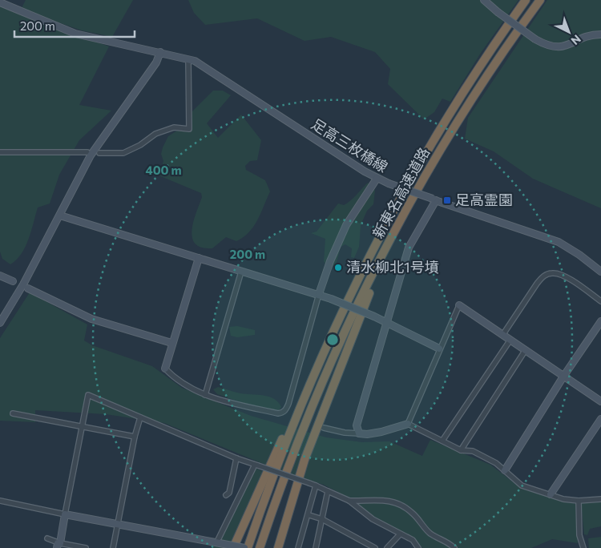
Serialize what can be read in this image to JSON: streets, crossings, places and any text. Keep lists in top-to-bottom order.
{
  "streets": {
    "highway": ["新東名高速道路"],
    "street": ["足高三枚橋線"]
  },
  "places": {
    "transit": ["足高霊園"],
    "other": ["清水柳北1号墳"]
  },
  "scale_bar": "200 m",
  "north": "bottom right",
  "rings": ["400 m", "200 m"]
}
